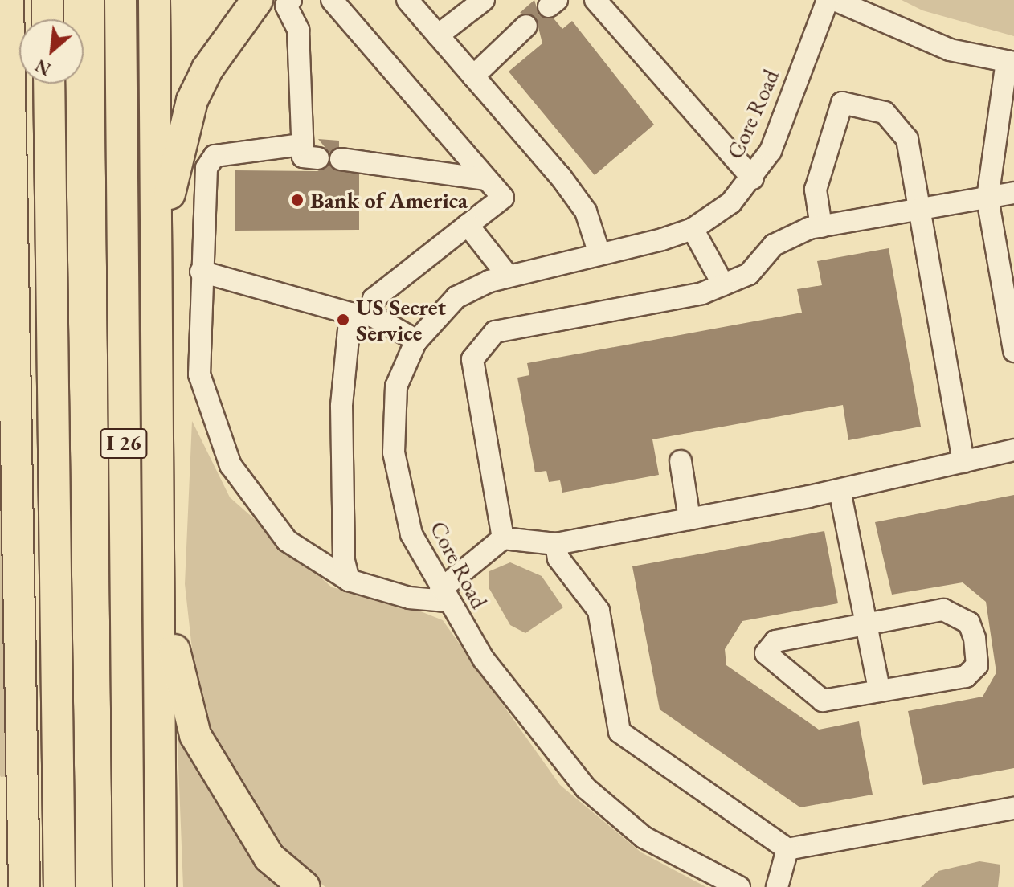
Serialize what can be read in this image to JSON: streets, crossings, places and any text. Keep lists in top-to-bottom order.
{
  "streets": {
    "highway": ["I 26"],
    "street": ["Core Road"]
  },
  "places": ["Bank of America", "US Secret Service"],
  "north": "bottom left"
}
